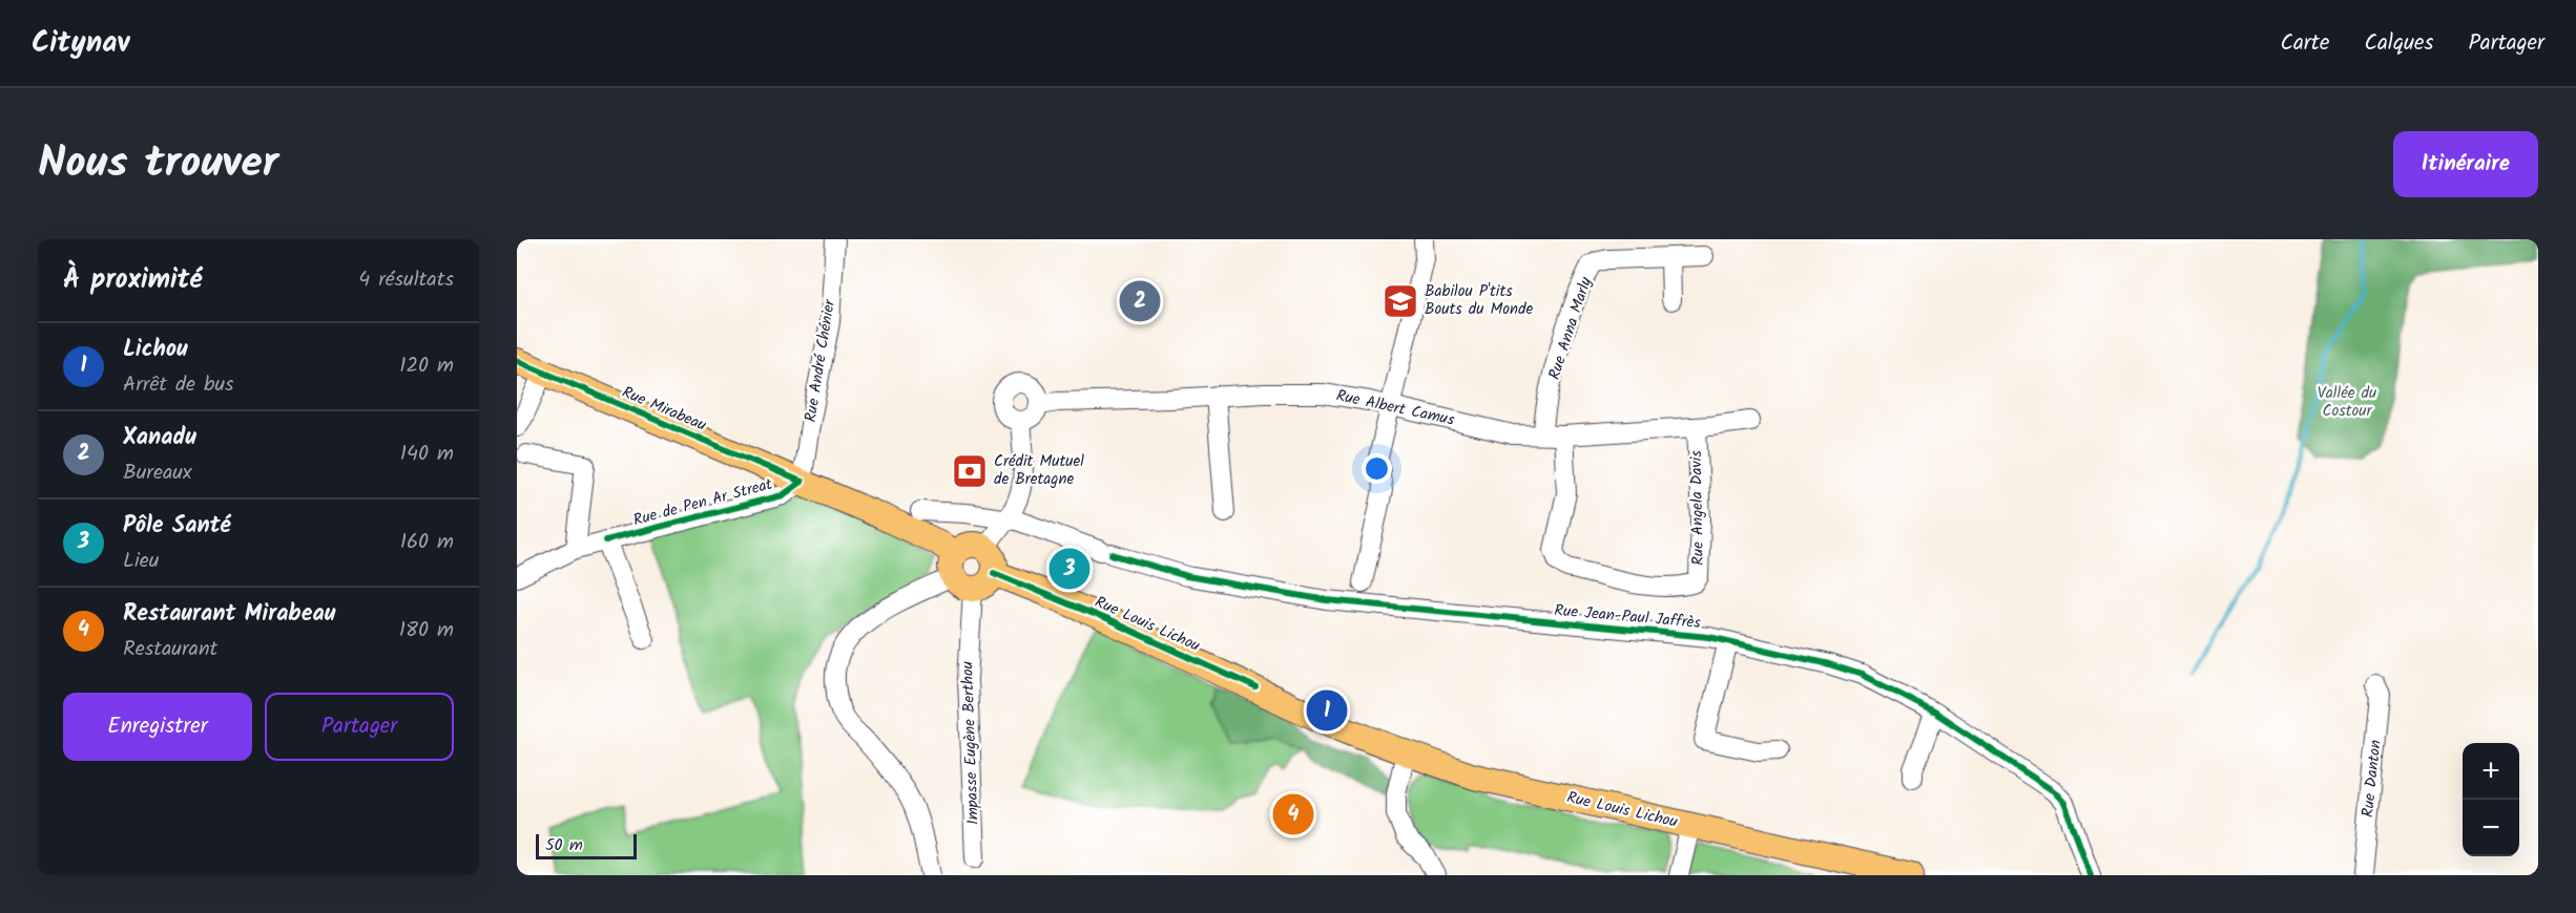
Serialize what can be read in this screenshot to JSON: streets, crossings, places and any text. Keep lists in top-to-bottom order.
{
  "streets": {
    "main road": ["Rue Mirabeau", "Rue Louis Lichou"],
    "street": [
      "Rue Anna Marly",
      "Rue André Chénier",
      "Rue Albert Camus",
      "Rue de Pen Ar Streat",
      "Rue Angela Davis",
      "Rue Jean-Paul Jaffrès",
      "Impasse Eugène Berthou",
      "Rue Danton"
    ]
  },
  "crossings": [
    ["Rue Anna Marly", "Rue Albert Camus"],
    ["Rue Anna Marly", "Rue Angela Davis"],
    ["Rue André Chénier", "Rue Mirabeau"],
    ["Rue André Chénier", "Rue de Pen Ar Streat"],
    ["Rue Albert Camus", "Rue Angela Davis"],
    ["Rue Mirabeau", "Rue de Pen Ar Streat"],
    ["Rue Louis Lichou", "Impasse Eugène Berthou"]
  ],
  "parks": ["Vallée du Costour"],
  "places": {
    "school or university": ["Babilou P'tits Bouts du Monde"],
    "bank": ["Crédit Mutuel de Bretagne"]
  },
  "scale_bar": "50 m",
  "page": {
    "header": "Citynav",
    "nav": ["Carte", "Calques", "Partager"],
    "title": "Nous trouver",
    "buttons": [
      "Itinéraire",
      ["Enregistrer", "Partager"]
    ],
    "heading": ["À proximité", "4 résultats"],
    "pins": [
      "2",
      "3",
      "1",
      "4"
    ],
    "list": [
      {
        "mark": "1",
        "name": "Lichou",
        "note": "Arrêt de bus",
        "value": "120 m"
      },
      {
        "mark": "2",
        "name": "Xanadu",
        "note": "Bureaux",
        "value": "140 m"
      },
      {
        "mark": "3",
        "name": "Pôle Santé",
        "note": "Lieu",
        "value": "160 m"
      },
      {
        "mark": "4",
        "name": "Restaurant Mirabeau",
        "note": "Restaurant",
        "value": "180 m"
      }
    ],
    "map_buttons": ["+", "−"],
    "scale": "50 m"
  }
}
